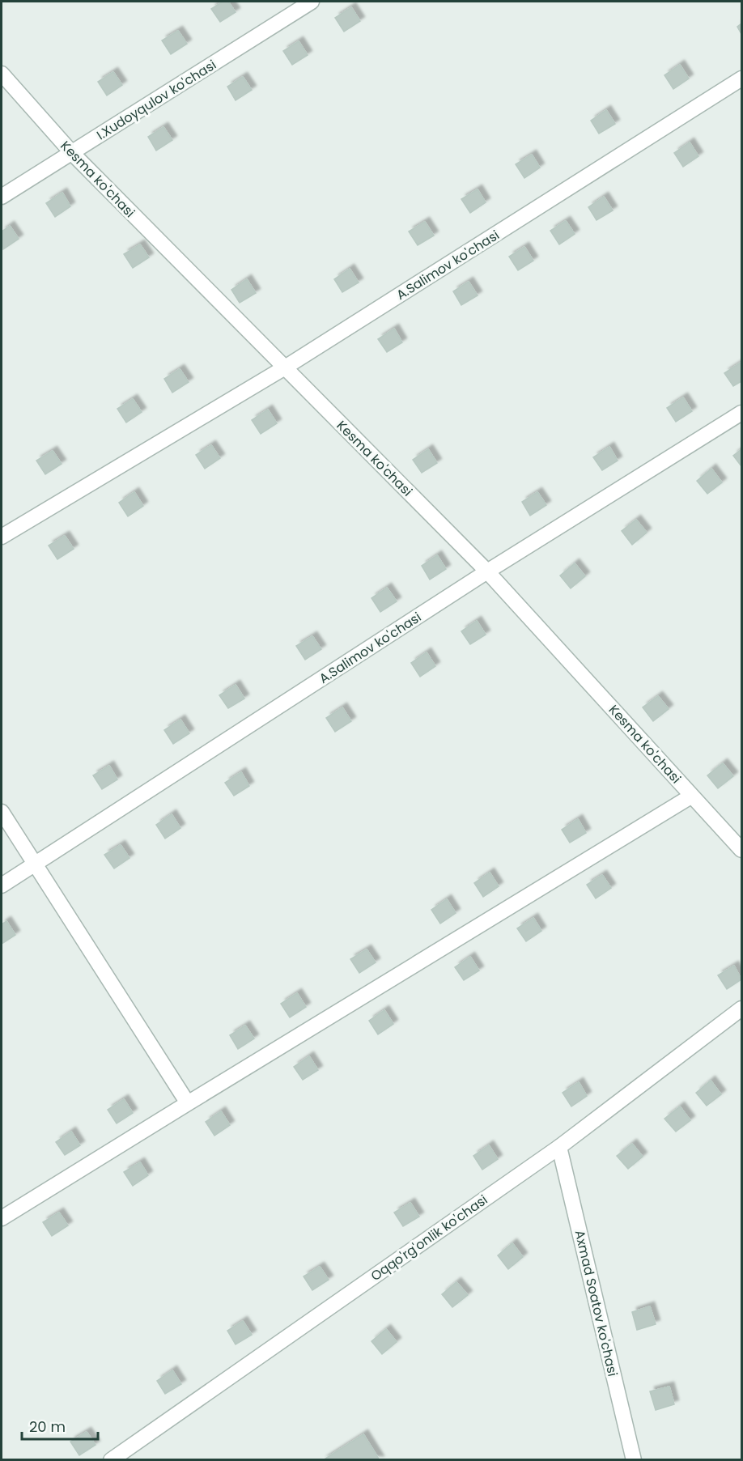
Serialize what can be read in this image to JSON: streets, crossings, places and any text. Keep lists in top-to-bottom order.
{
  "streets": {
    "street": [
      "I.Xudoyqulov ko'chasi",
      "Kesma ko'chasi",
      "A.Salimov ko'chasi",
      "Oqqo'rg'onlik ko'chasi",
      "Axmad Soatov ko'chasi"
    ]
  },
  "crossings": [
    ["I.Xudoyqulov ko'chasi", "Kesma ko'chasi"],
    ["Kesma ko'chasi", "A.Salimov ko'chasi"],
    ["Oqqo'rg'onlik ko'chasi", "Axmad Soatov ko'chasi"]
  ],
  "scale_bar": "20 m"
}
